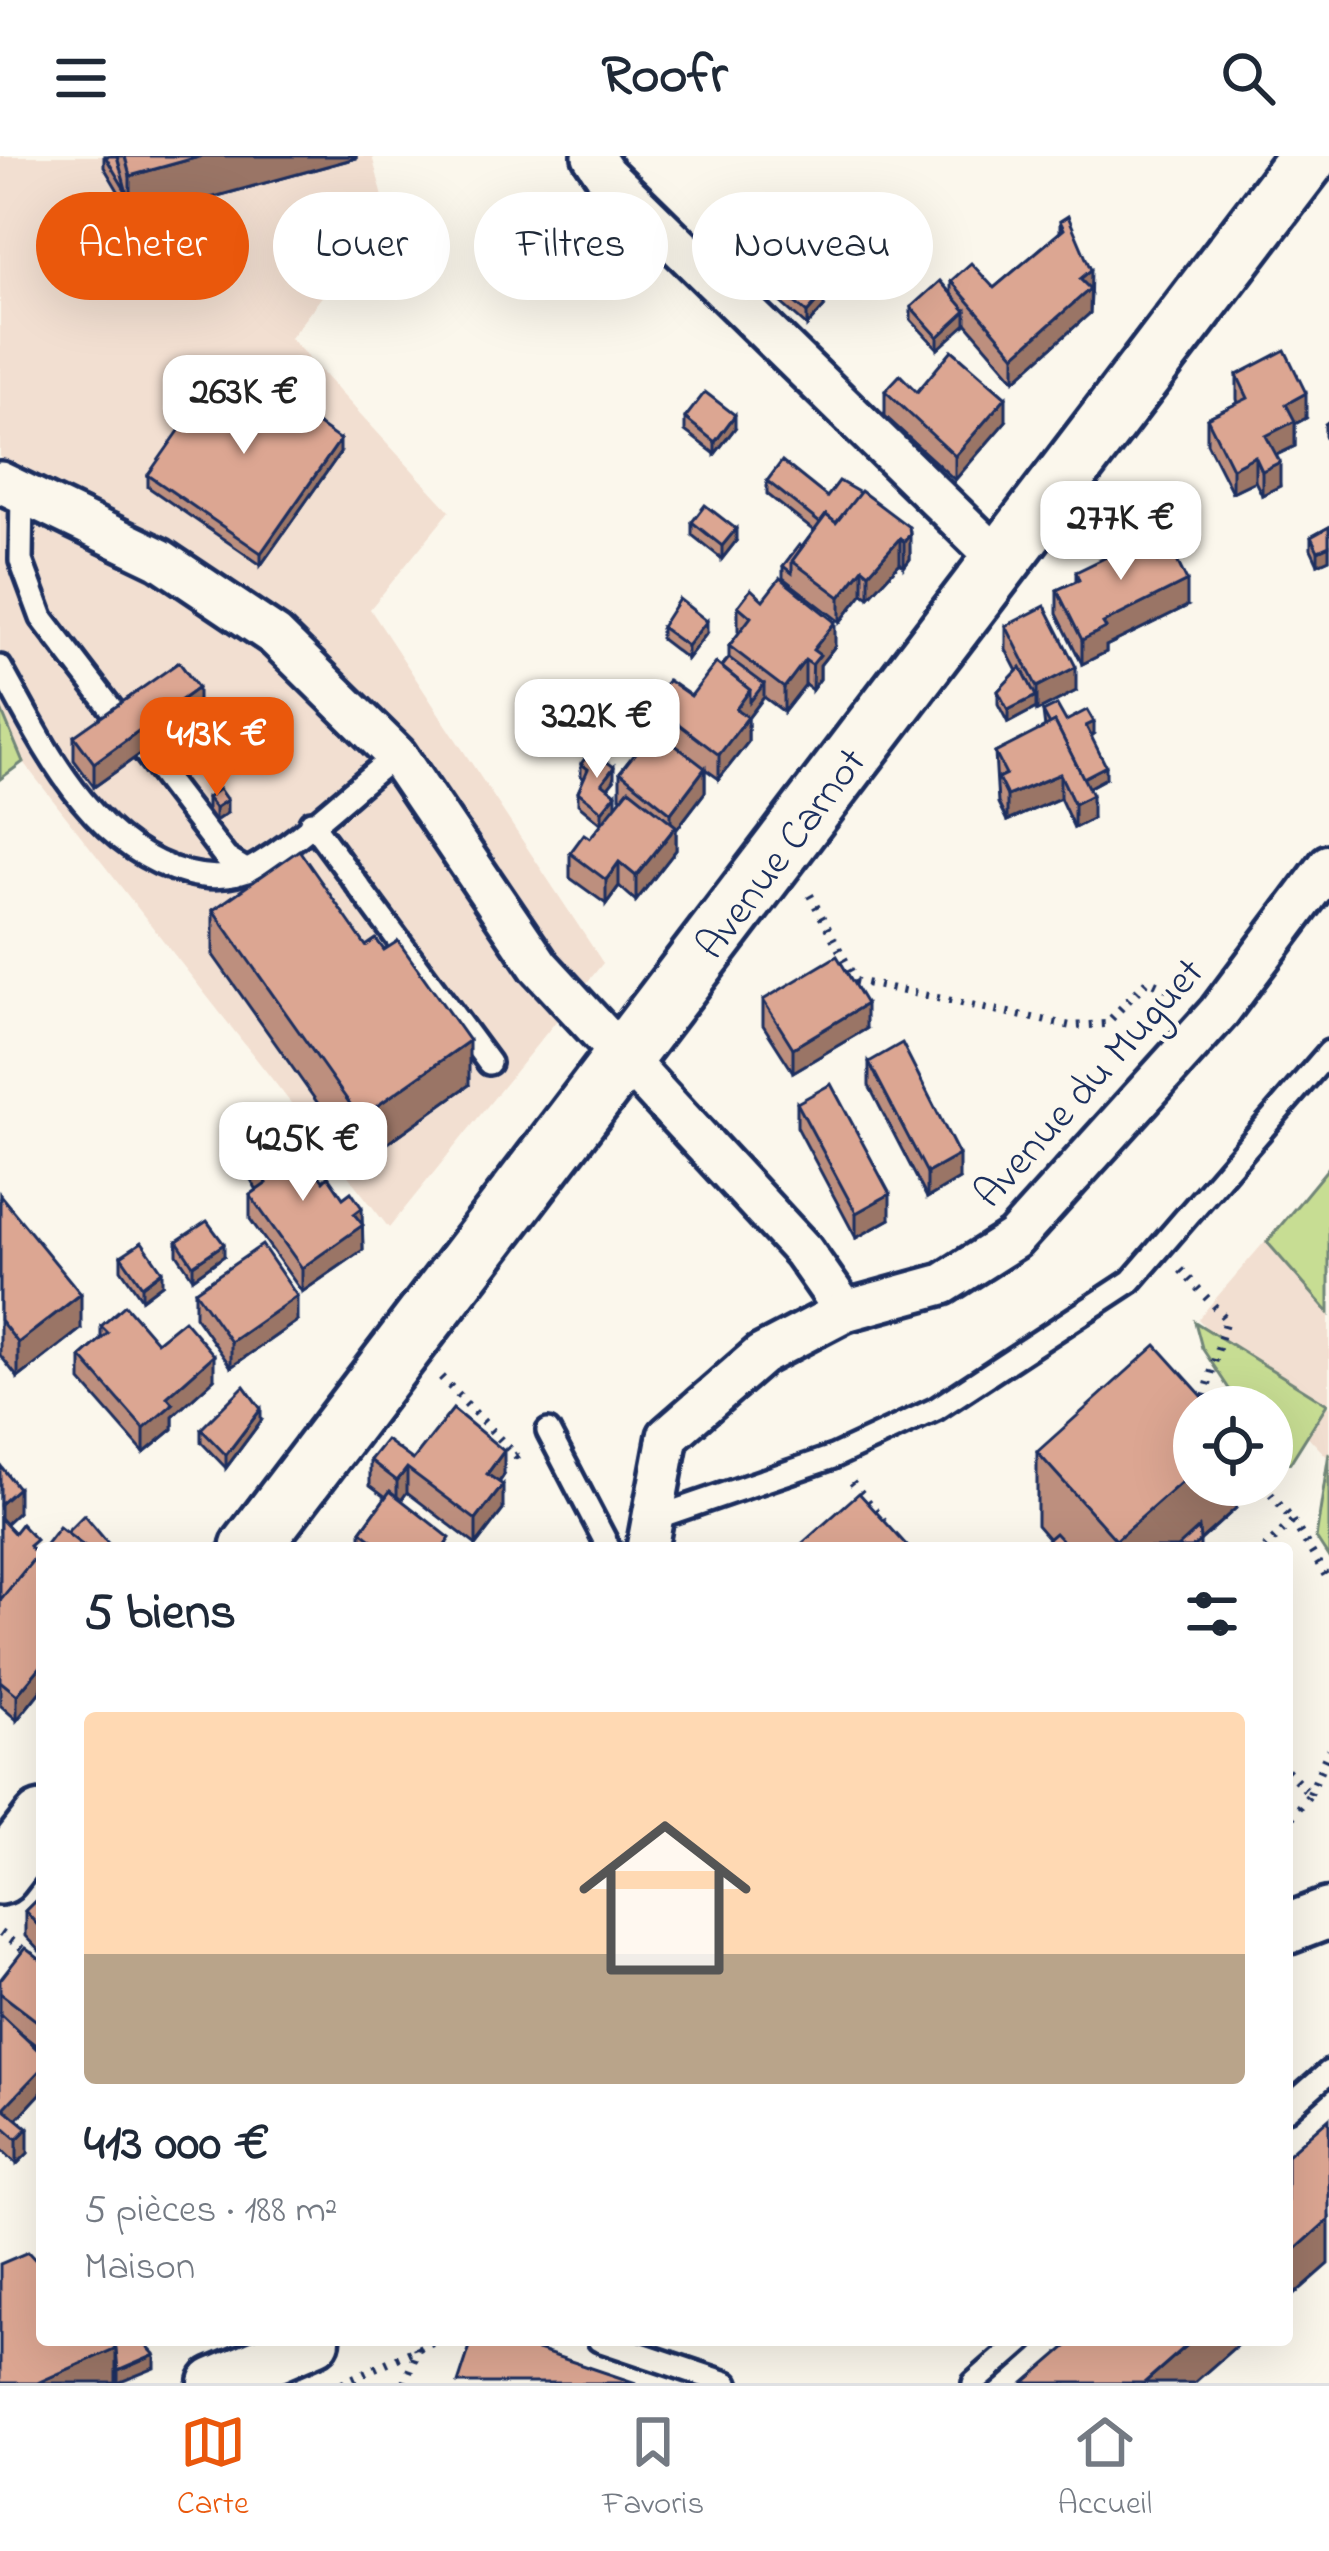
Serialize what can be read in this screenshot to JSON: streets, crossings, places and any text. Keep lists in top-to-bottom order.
{
  "streets": {
    "main road": ["Avenue Carnot"],
    "street": ["Avenue du Muguet"]
  },
  "page": {
    "header": "Roofr",
    "chip": [
      "Acheter",
      "Louer",
      "Filtres",
      "Nouveau"
    ],
    "price": [
      "263K €",
      "277K €",
      "322K €",
      "413K €",
      "425K €"
    ],
    "heading": "5 biens",
    "list": [
      {
        "name": "413 000 €",
        "note": "5 pièces · 188 m² · Maison"
      }
    ],
    "tabs": ["Carte", "Favoris", "Accueil"]
  }
}
